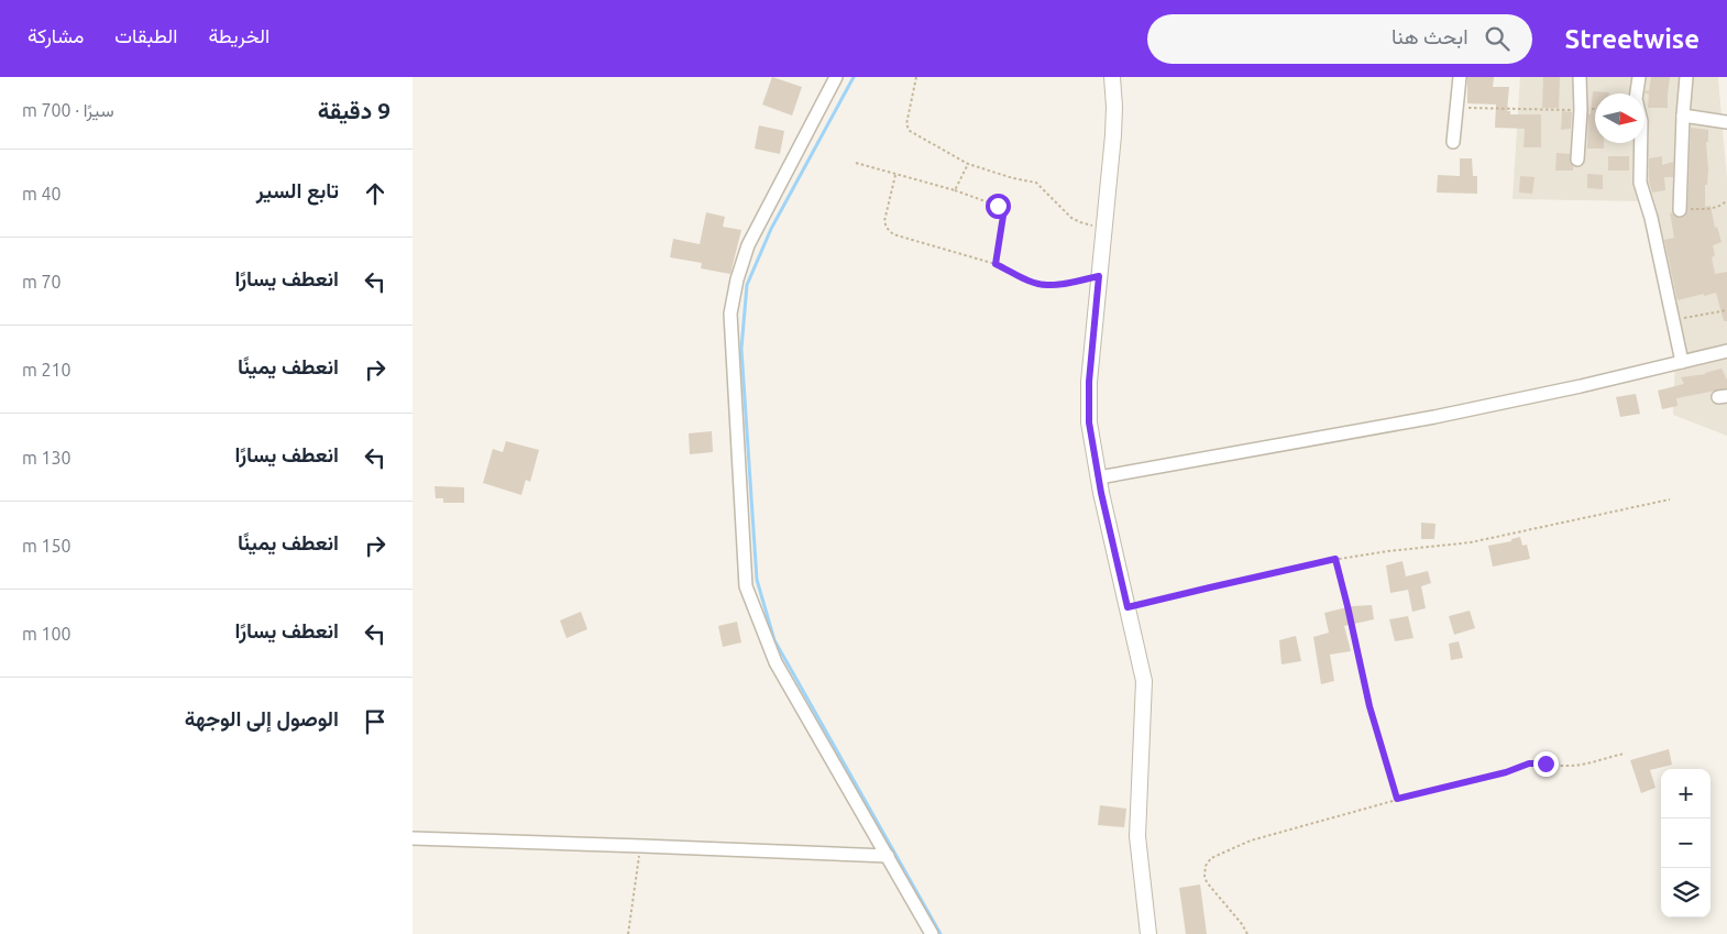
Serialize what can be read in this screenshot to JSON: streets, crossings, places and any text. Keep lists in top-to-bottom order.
{
  "north": "right",
  "page": {
    "header": "Streetwise",
    "search": "ابحث هنا",
    "nav": ["الخريطة", "الطبقات", "مشاركة"],
    "heading": ["9 دقيقة", "سيرًا · 700 m"],
    "list": [
      ["تابع السير", "40 m"],
      ["انعطف يسارًا", "70 m"],
      ["انعطف يمينًا", "210 m"],
      ["انعطف يسارًا", "130 m"],
      ["انعطف يمينًا", "150 m"],
      ["انعطف يسارًا", "100 m"],
      "الوصول إلى الوجهة"
    ],
    "map_buttons": ["+", "−"]
  }
}
